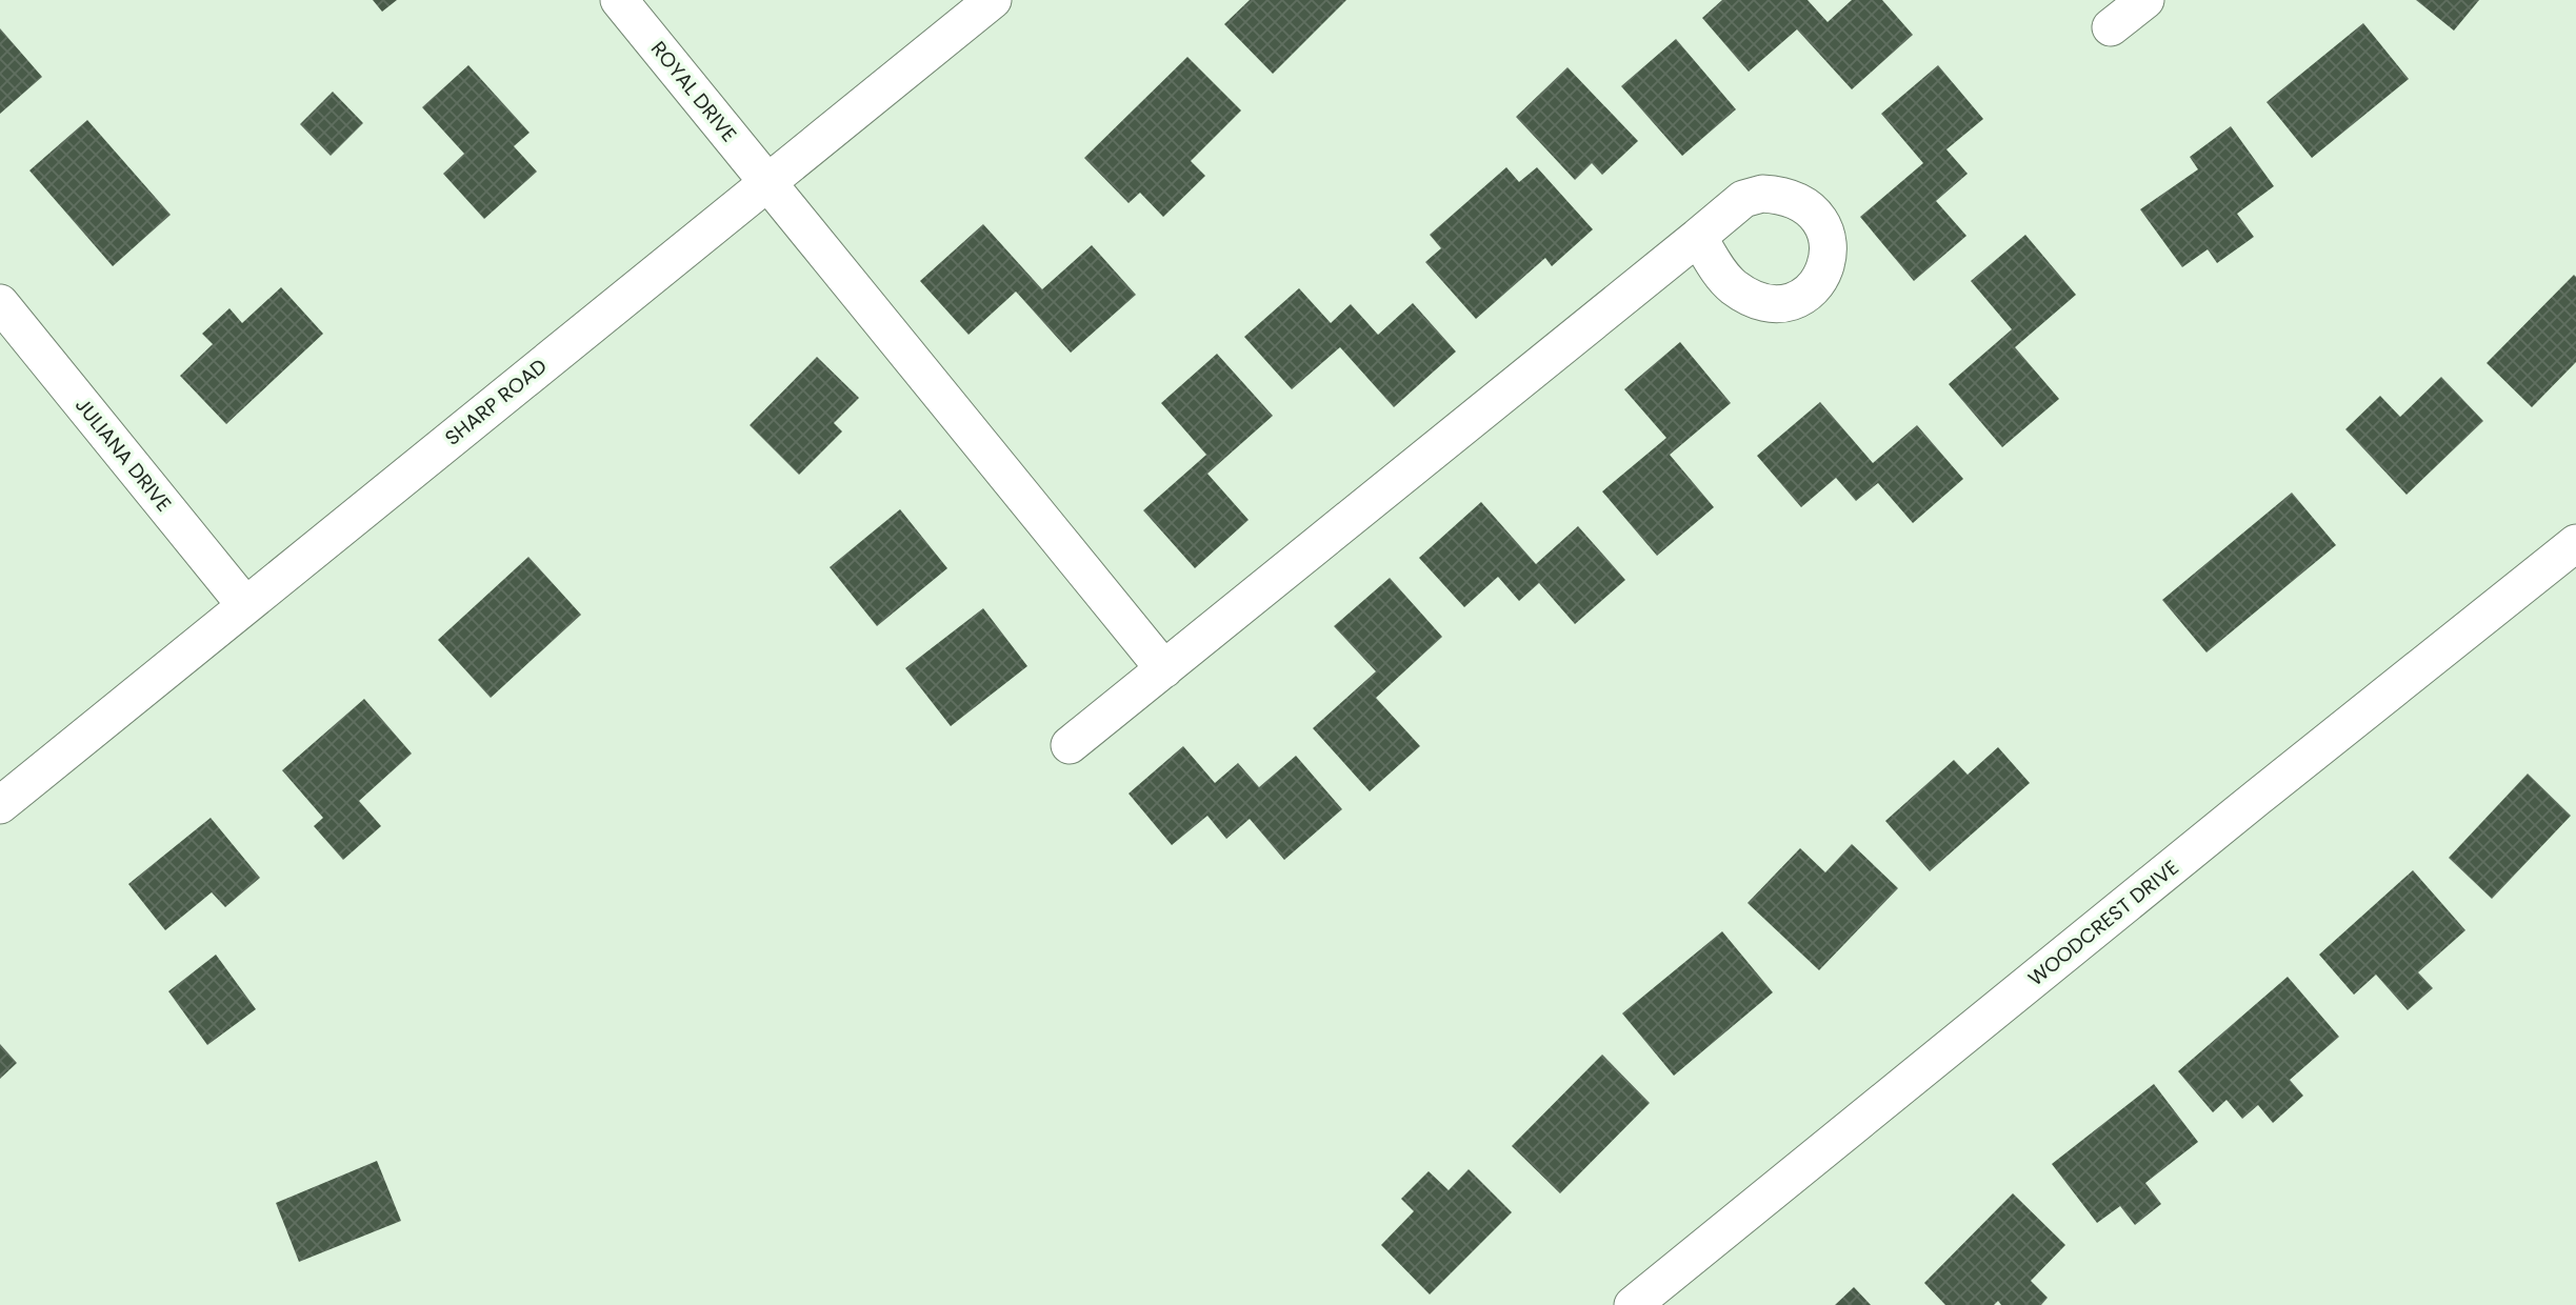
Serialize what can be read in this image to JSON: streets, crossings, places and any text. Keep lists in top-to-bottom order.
{
  "streets": {
    "street": [
      "ROYAL DRIVE",
      "SHARP ROAD",
      "JULIANA DRIVE",
      "WOODCREST DRIVE"
    ]
  },
  "crossings": [
    ["ROYAL DRIVE", "SHARP ROAD"],
    ["SHARP ROAD", "JULIANA DRIVE"]
  ]
}
